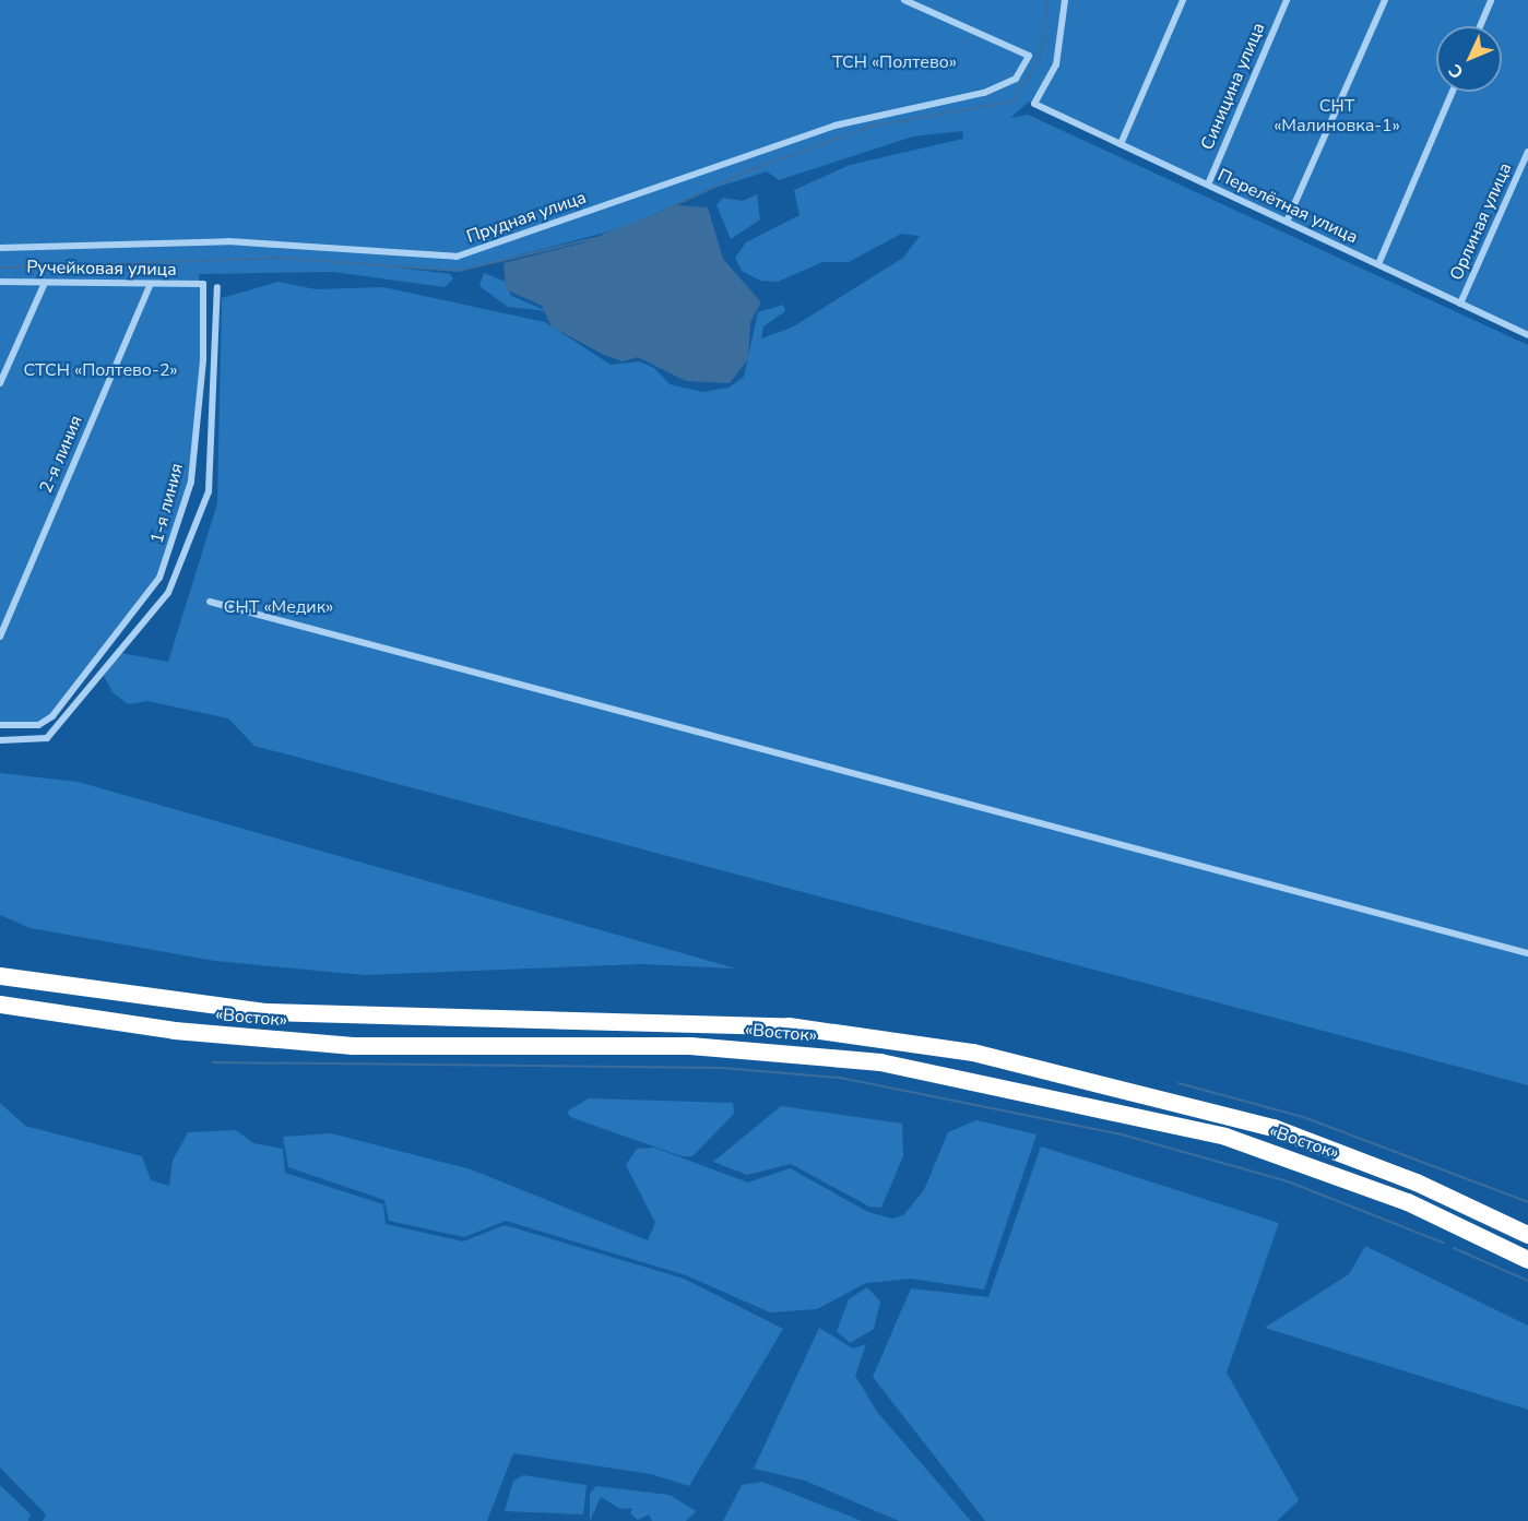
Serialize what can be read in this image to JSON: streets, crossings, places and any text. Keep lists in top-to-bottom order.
{
  "streets": {
    "highway": ["«Восток»"],
    "street": [
      "Синицина улица",
      "Перелётная улица",
      "Прудная улица",
      "Орлиная улица",
      "Ручейковая улица",
      "2-я линия",
      "1-я линия"
    ]
  },
  "crossings": [
    ["Синицина улица", "Перелётная улица"],
    ["Перелётная улица", "Орлиная улица"],
    ["Ручейковая улица", "2-я линия"],
    ["Ручейковая улица", "1-я линия"]
  ],
  "parks": [
    "ТСН «Полтево»",
    "СНТ «Малиновка-1»",
    "СТСН «Полтево-2»",
    "СНТ «Медик»"
  ],
  "north": "bottom left"
}
